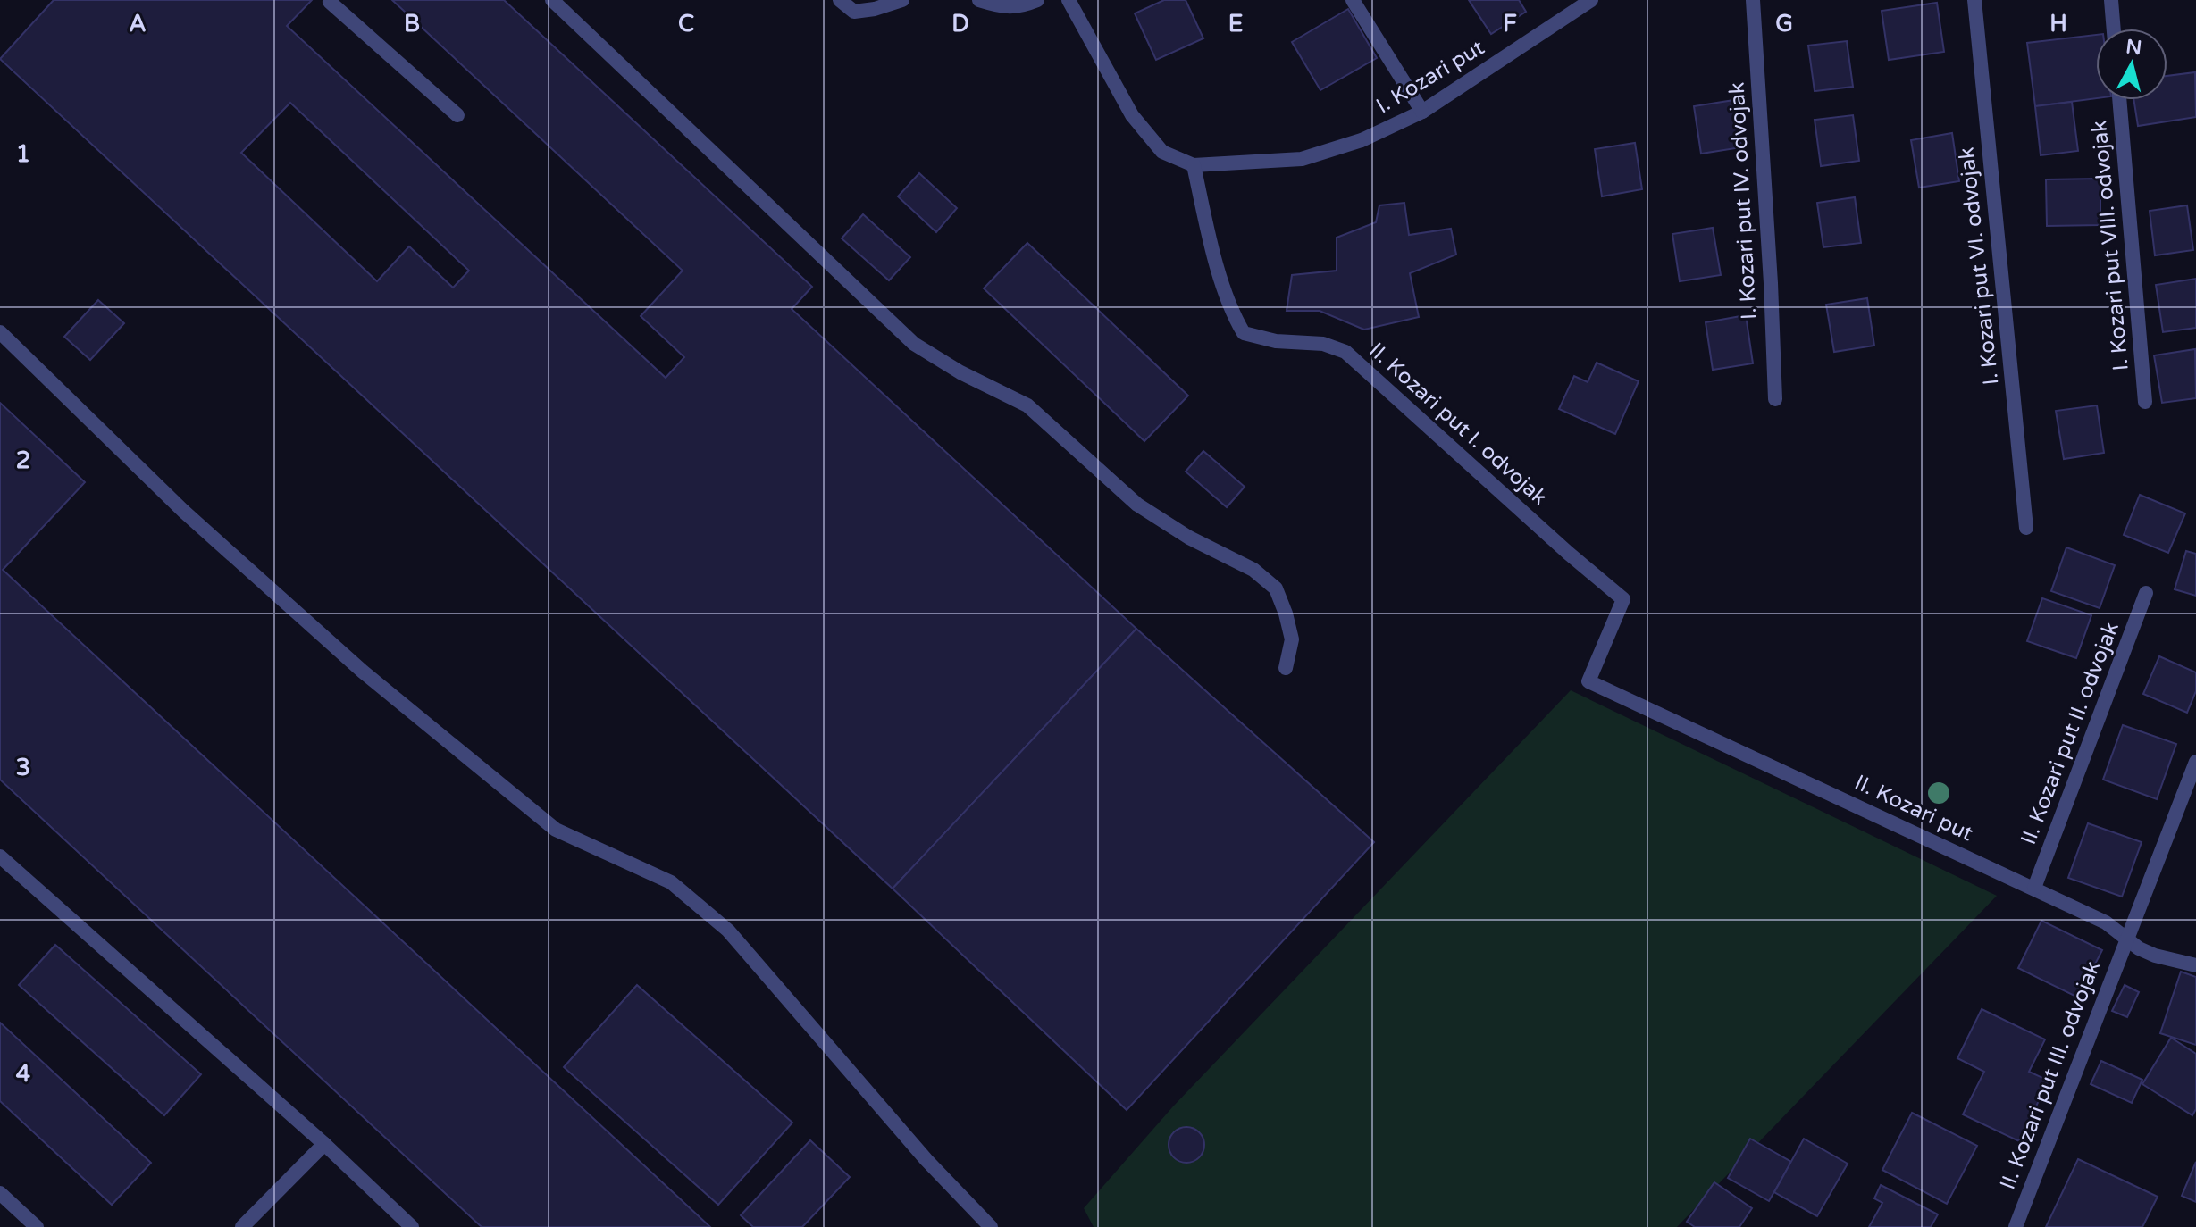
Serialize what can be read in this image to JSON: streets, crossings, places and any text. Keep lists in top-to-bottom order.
{
  "streets": {
    "street": [
      "I. Kozari put",
      "I. Kozari put IV. odvojak",
      "I. Kozari put VIII. odvojak",
      "I. Kozari put VI. odvojak",
      "II. Kozari put I. odvojak",
      "II. Kozari put II. odvojak",
      "II. Kozari put",
      "II. Kozari put III. odvojak"
    ]
  },
  "crossings": [
    ["I. Kozari put", "II. Kozari put I. odvojak"],
    ["II. Kozari put I. odvojak", "II. Kozari put"],
    ["II. Kozari put II. odvojak", "II. Kozari put"],
    ["II. Kozari put", "II. Kozari put III. odvojak"]
  ],
  "north": "top",
  "grid": {
    "columns": [
      "A",
      "B",
      "C",
      "D",
      "E",
      "F",
      "G",
      "H"
    ],
    "rows": [
      "1",
      "2",
      "3",
      "4"
    ]
  }
}
